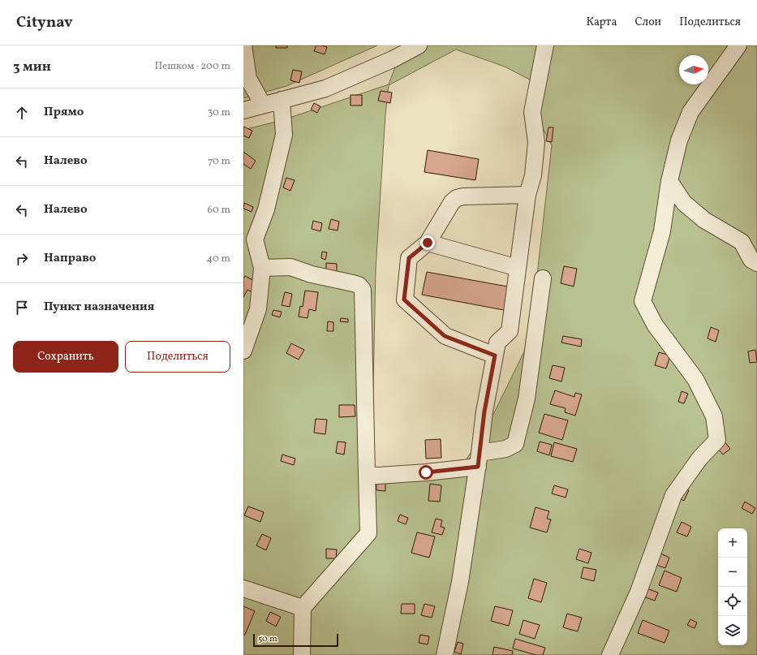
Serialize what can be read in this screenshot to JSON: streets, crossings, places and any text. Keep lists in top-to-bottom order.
{
  "scale_bar": "50 m",
  "north": "right",
  "page": {
    "header": "Citynav",
    "nav": ["Карта", "Слои", "Поделиться"],
    "heading": ["3 мин", "Пешком · 200 m"],
    "list": [
      ["Прямо", "30 m"],
      ["Налево", "70 m"],
      ["Налево", "60 m"],
      ["Направо", "40 m"],
      "Пункт назначения"
    ],
    "buttons": ["Сохранить", "Поделиться"],
    "map_buttons": ["+", "−"],
    "scale": "50 m"
  }
}
